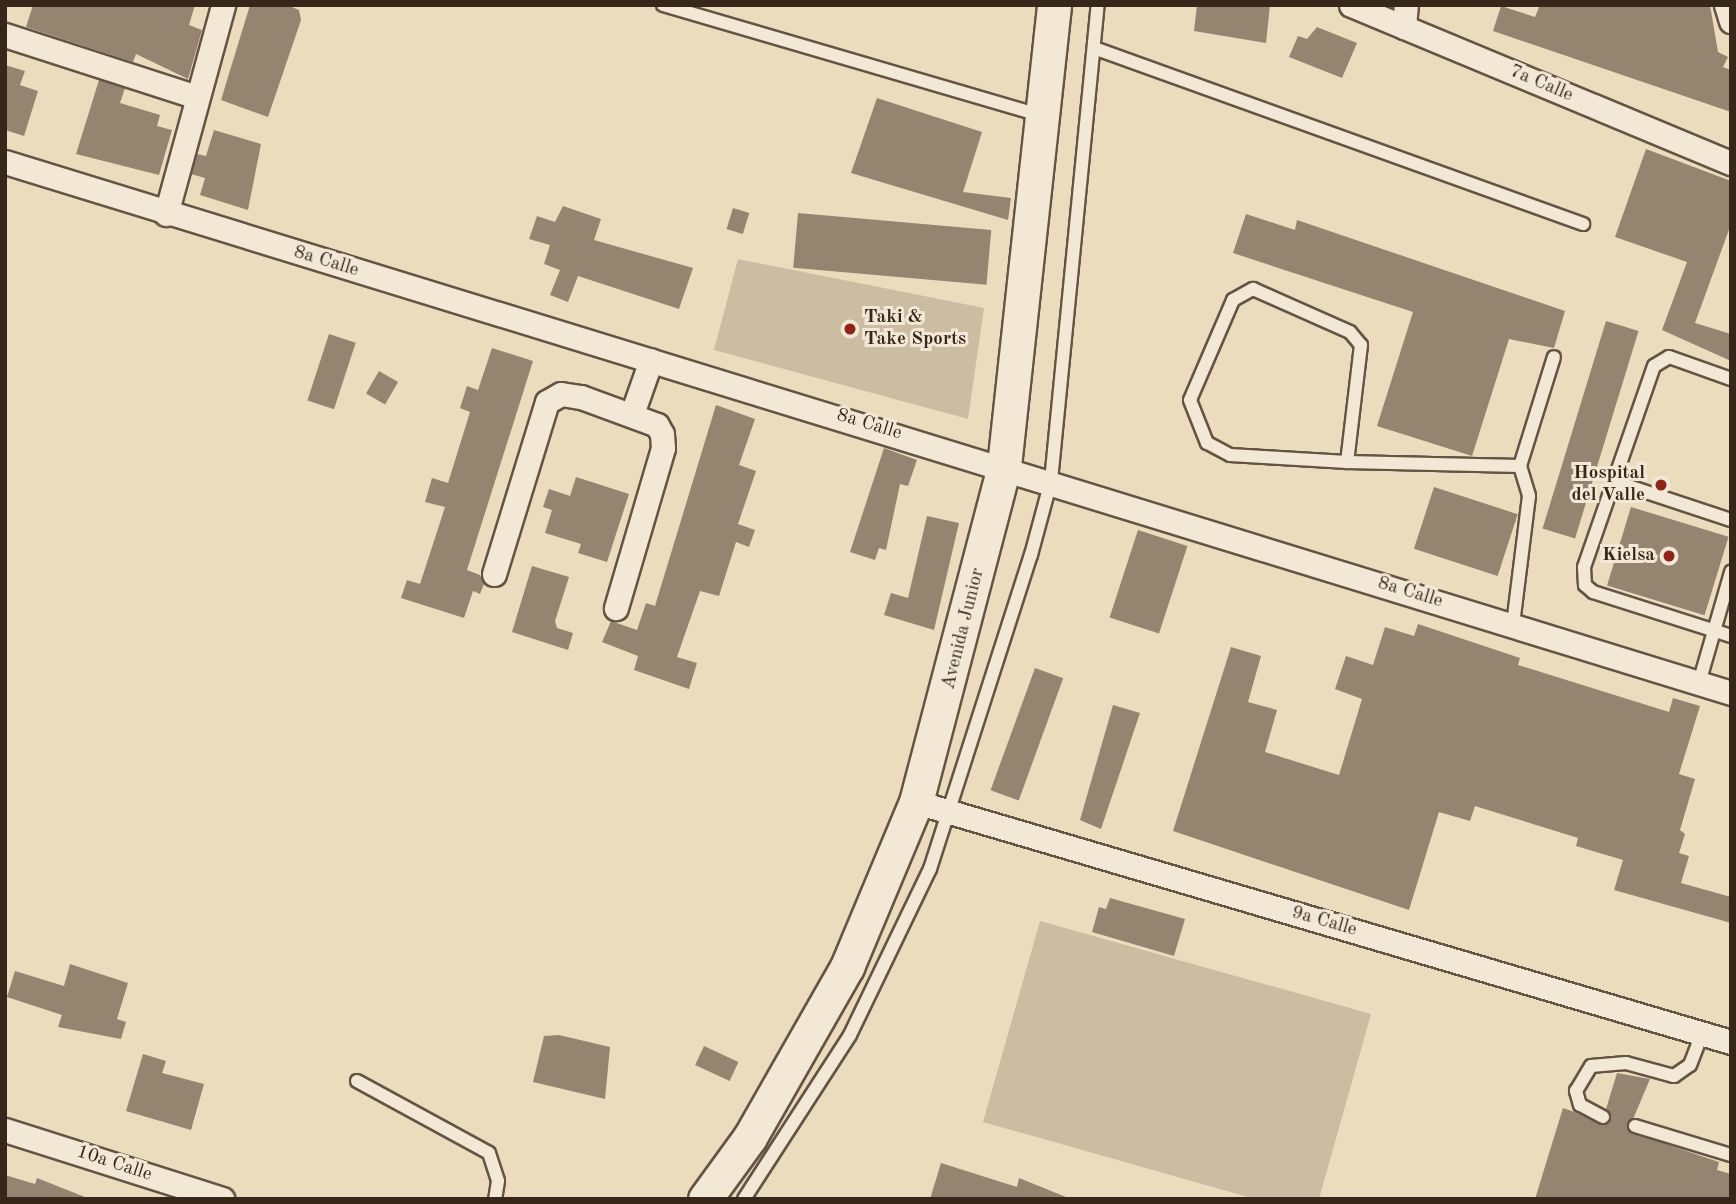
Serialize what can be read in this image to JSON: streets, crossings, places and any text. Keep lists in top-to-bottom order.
{
  "streets": {
    "main road": ["Avenida Junior"],
    "street": [
      "7a Calle",
      "8a Calle",
      "9a Calle",
      "10a Calle"
    ]
  },
  "crossings": [
    ["8a Calle", "Avenida Junior"],
    ["Avenida Junior", "9a Calle"]
  ],
  "places": ["Taki & Take Sports", "Hospital del Valle", "Kielsa"]
}
